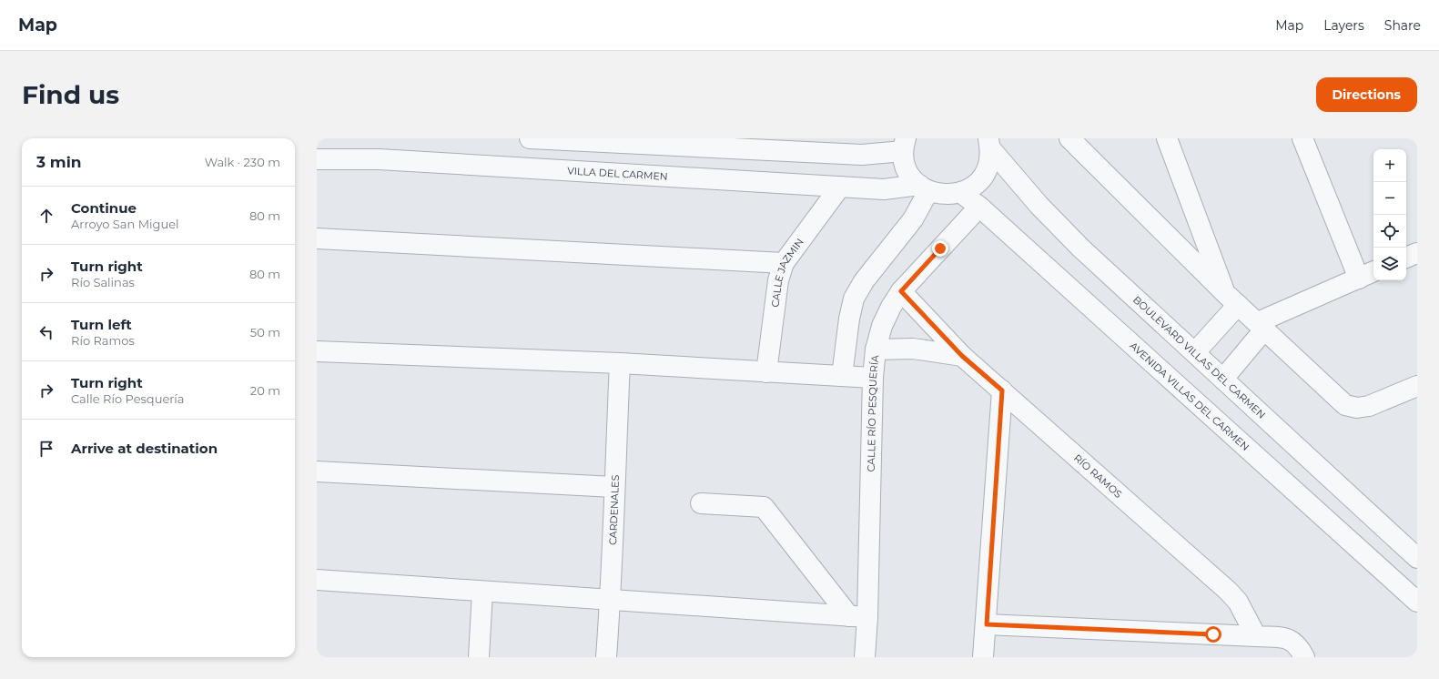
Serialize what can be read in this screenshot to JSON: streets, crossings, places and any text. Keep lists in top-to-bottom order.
{
  "streets": {
    "street": [
      "VILLA DEL CARMEN",
      "CALLE JAZMIN",
      "BOULEVARD VILLAS DEL CARMEN",
      "AVENIDA VILLAS DEL CARMEN",
      "CALLE RÍO PESQUERÍA",
      "RÍO RAMOS",
      "CARDENALES"
    ]
  },
  "crossings": [
    ["VILLA DEL CARMEN", "CALLE JAZMIN"],
    ["VILLA DEL CARMEN", "BOULEVARD VILLAS DEL CARMEN"],
    ["VILLA DEL CARMEN", "AVENIDA VILLAS DEL CARMEN"],
    ["AVENIDA VILLAS DEL CARMEN", "CALLE RÍO PESQUERÍA"],
    ["CALLE RÍO PESQUERÍA", "RÍO RAMOS"]
  ],
  "page": {
    "header": "Map",
    "nav": ["Map", "Layers", "Share"],
    "buttons": "Directions",
    "title": "Find us",
    "heading": ["3 min", "Walk · 230 m"],
    "map_buttons": ["+", "−"],
    "list": [
      ["Continue", "Arroyo San Miguel", "80 m"],
      ["Turn right", "Río Salinas", "80 m"],
      ["Turn left", "Río Ramos", "50 m"],
      ["Turn right", "Calle Río Pesquería", "20 m"],
      "Arrive at destination"
    ]
  }
}
